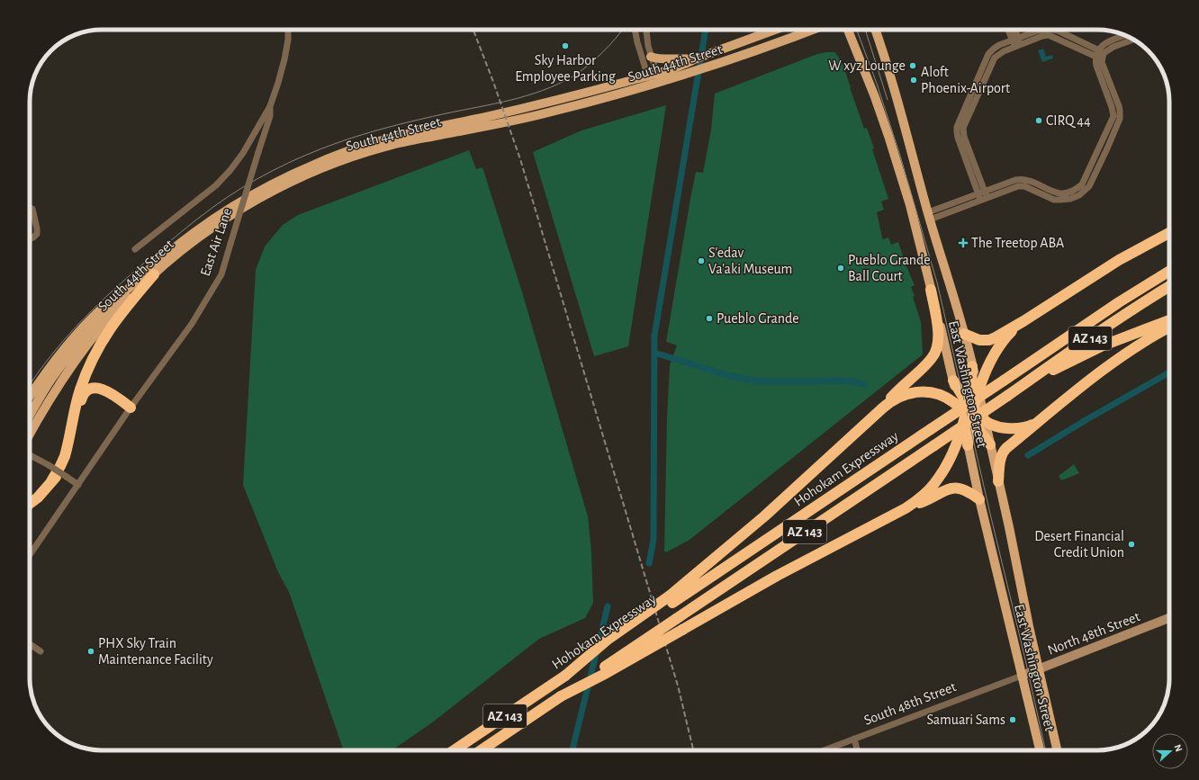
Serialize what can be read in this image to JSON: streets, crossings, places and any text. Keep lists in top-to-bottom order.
{
  "streets": {
    "highway": ["AZ 143", "Hohokam Expressway"],
    "main road": ["South 44th Street", "East Washington Street"],
    "street": ["East Air Lane", "North 48th Street", "South 48th Street"]
  },
  "crossings": [
    ["East Washington Street", "North 48th Street"],
    ["East Washington Street", "South 48th Street"],
    ["North 48th Street", "South 48th Street"]
  ],
  "places": {
    "other": [
      "Sky Harbor Employee Parking",
      "W xyz Lounge",
      "Aloft Phoenix-Airport",
      "CIRQ 44",
      "S'edav Va'aki Museum",
      "Pueblo Grande Ball Court",
      "Pueblo Grande",
      "Desert Financial Credit Union",
      "PHX Sky Train Maintenance Facility",
      "Samuari Sams"
    ],
    "health": ["The Treetop ABA"]
  },
  "north": "right"
}
